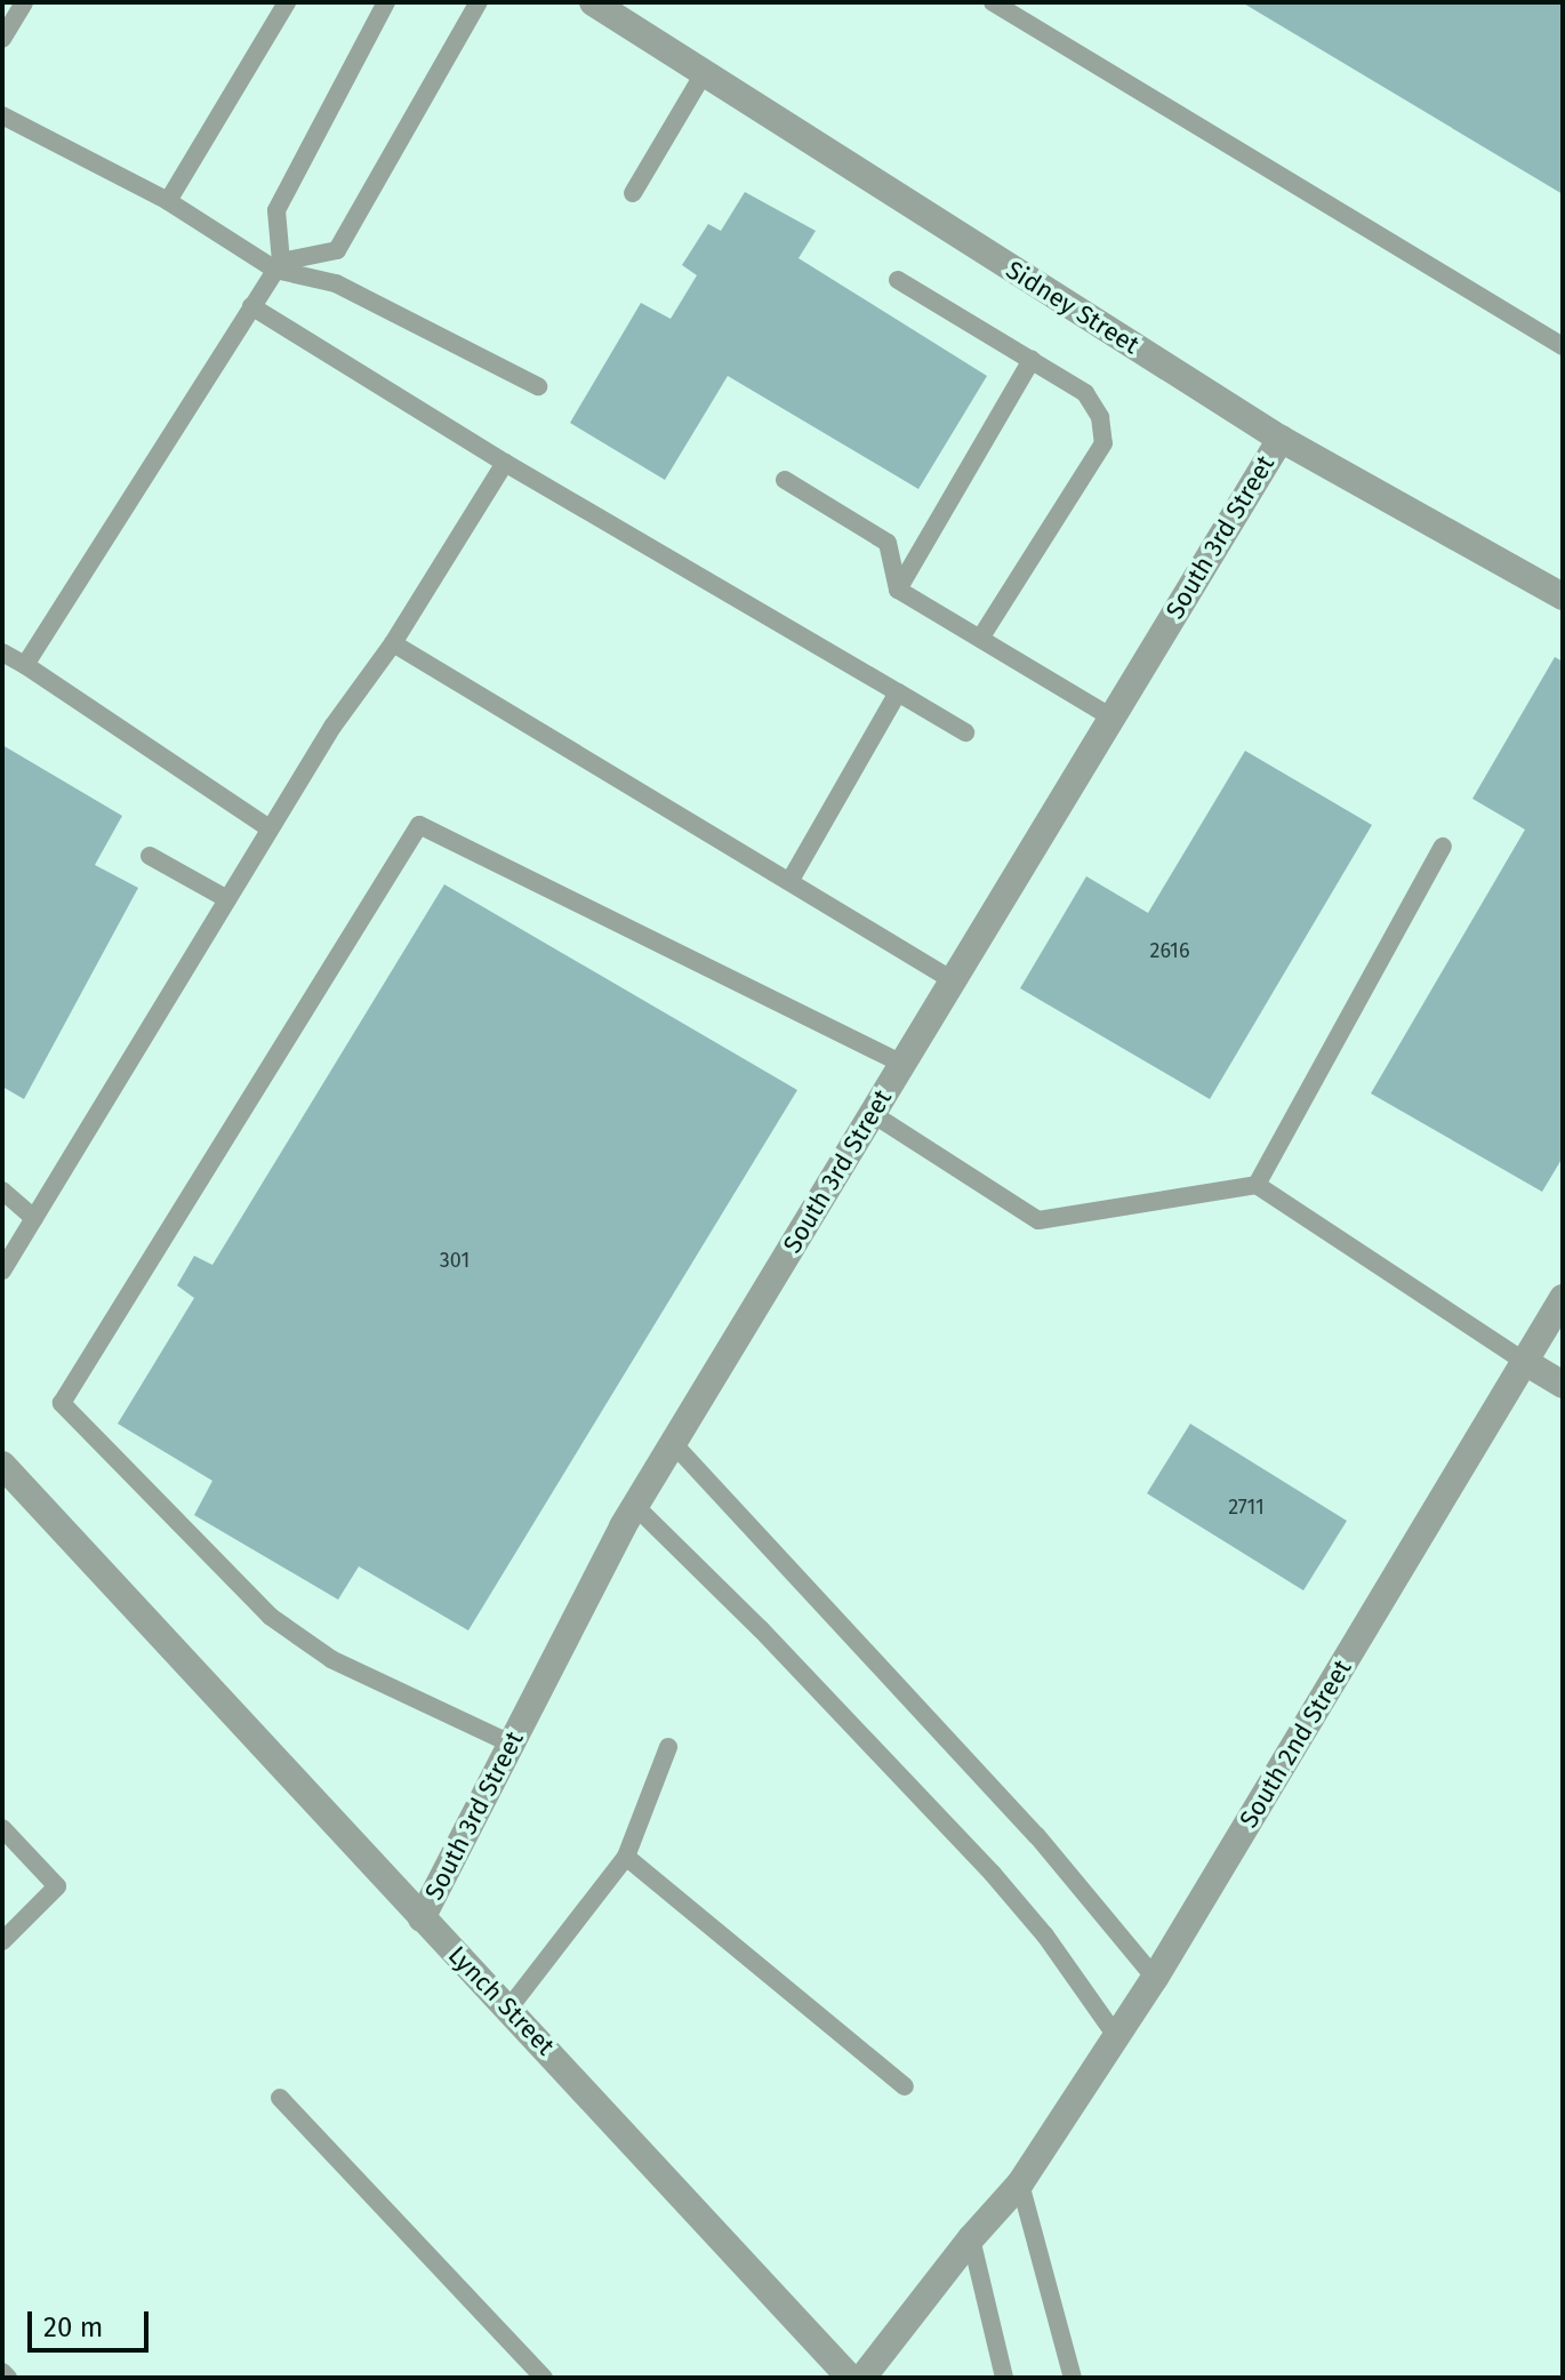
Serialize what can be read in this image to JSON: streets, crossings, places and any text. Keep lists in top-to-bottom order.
{
  "streets": {
    "street": [
      "Sidney Street",
      "South 3rd Street",
      "South 2nd Street",
      "Lynch Street"
    ]
  },
  "crossings": [
    ["Sidney Street", "South 3rd Street"],
    ["South 3rd Street", "Lynch Street"]
  ],
  "house_numbers": ["2616", "301", "2711"],
  "scale_bar": "20 m"
}
